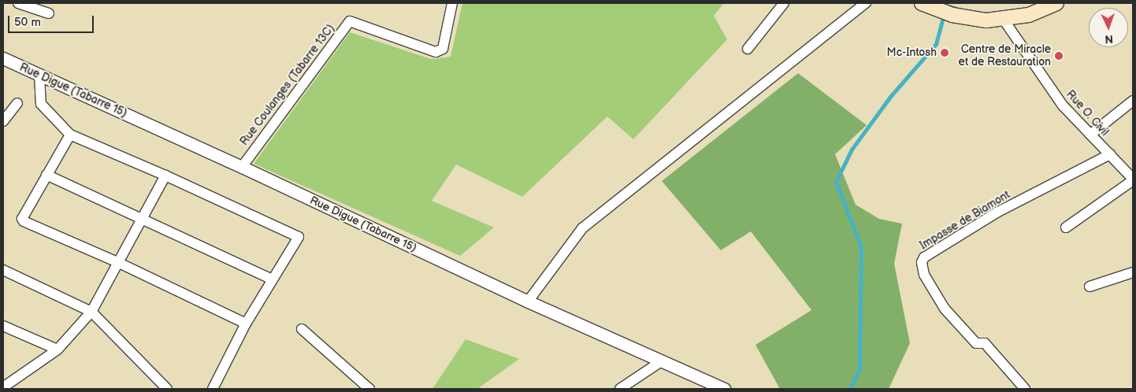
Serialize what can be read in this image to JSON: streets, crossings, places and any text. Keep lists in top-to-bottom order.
{
  "streets": {
    "street": [
      "Rue Coulanges (Tabarre 13C)",
      "Rue Digue (Tabarre 15)",
      "Rue O. Civil",
      "Impasse de Biamont"
    ]
  },
  "crossings": [
    ["Rue Coulanges (Tabarre 13C)", "Rue Digue (Tabarre 15)"],
    ["Rue O. Civil", "Impasse de Biamont"]
  ],
  "places": ["Mc-Intosh", "Centre de Miracle et de Restauration"],
  "scale_bar": "50 m",
  "north": "bottom"
}
